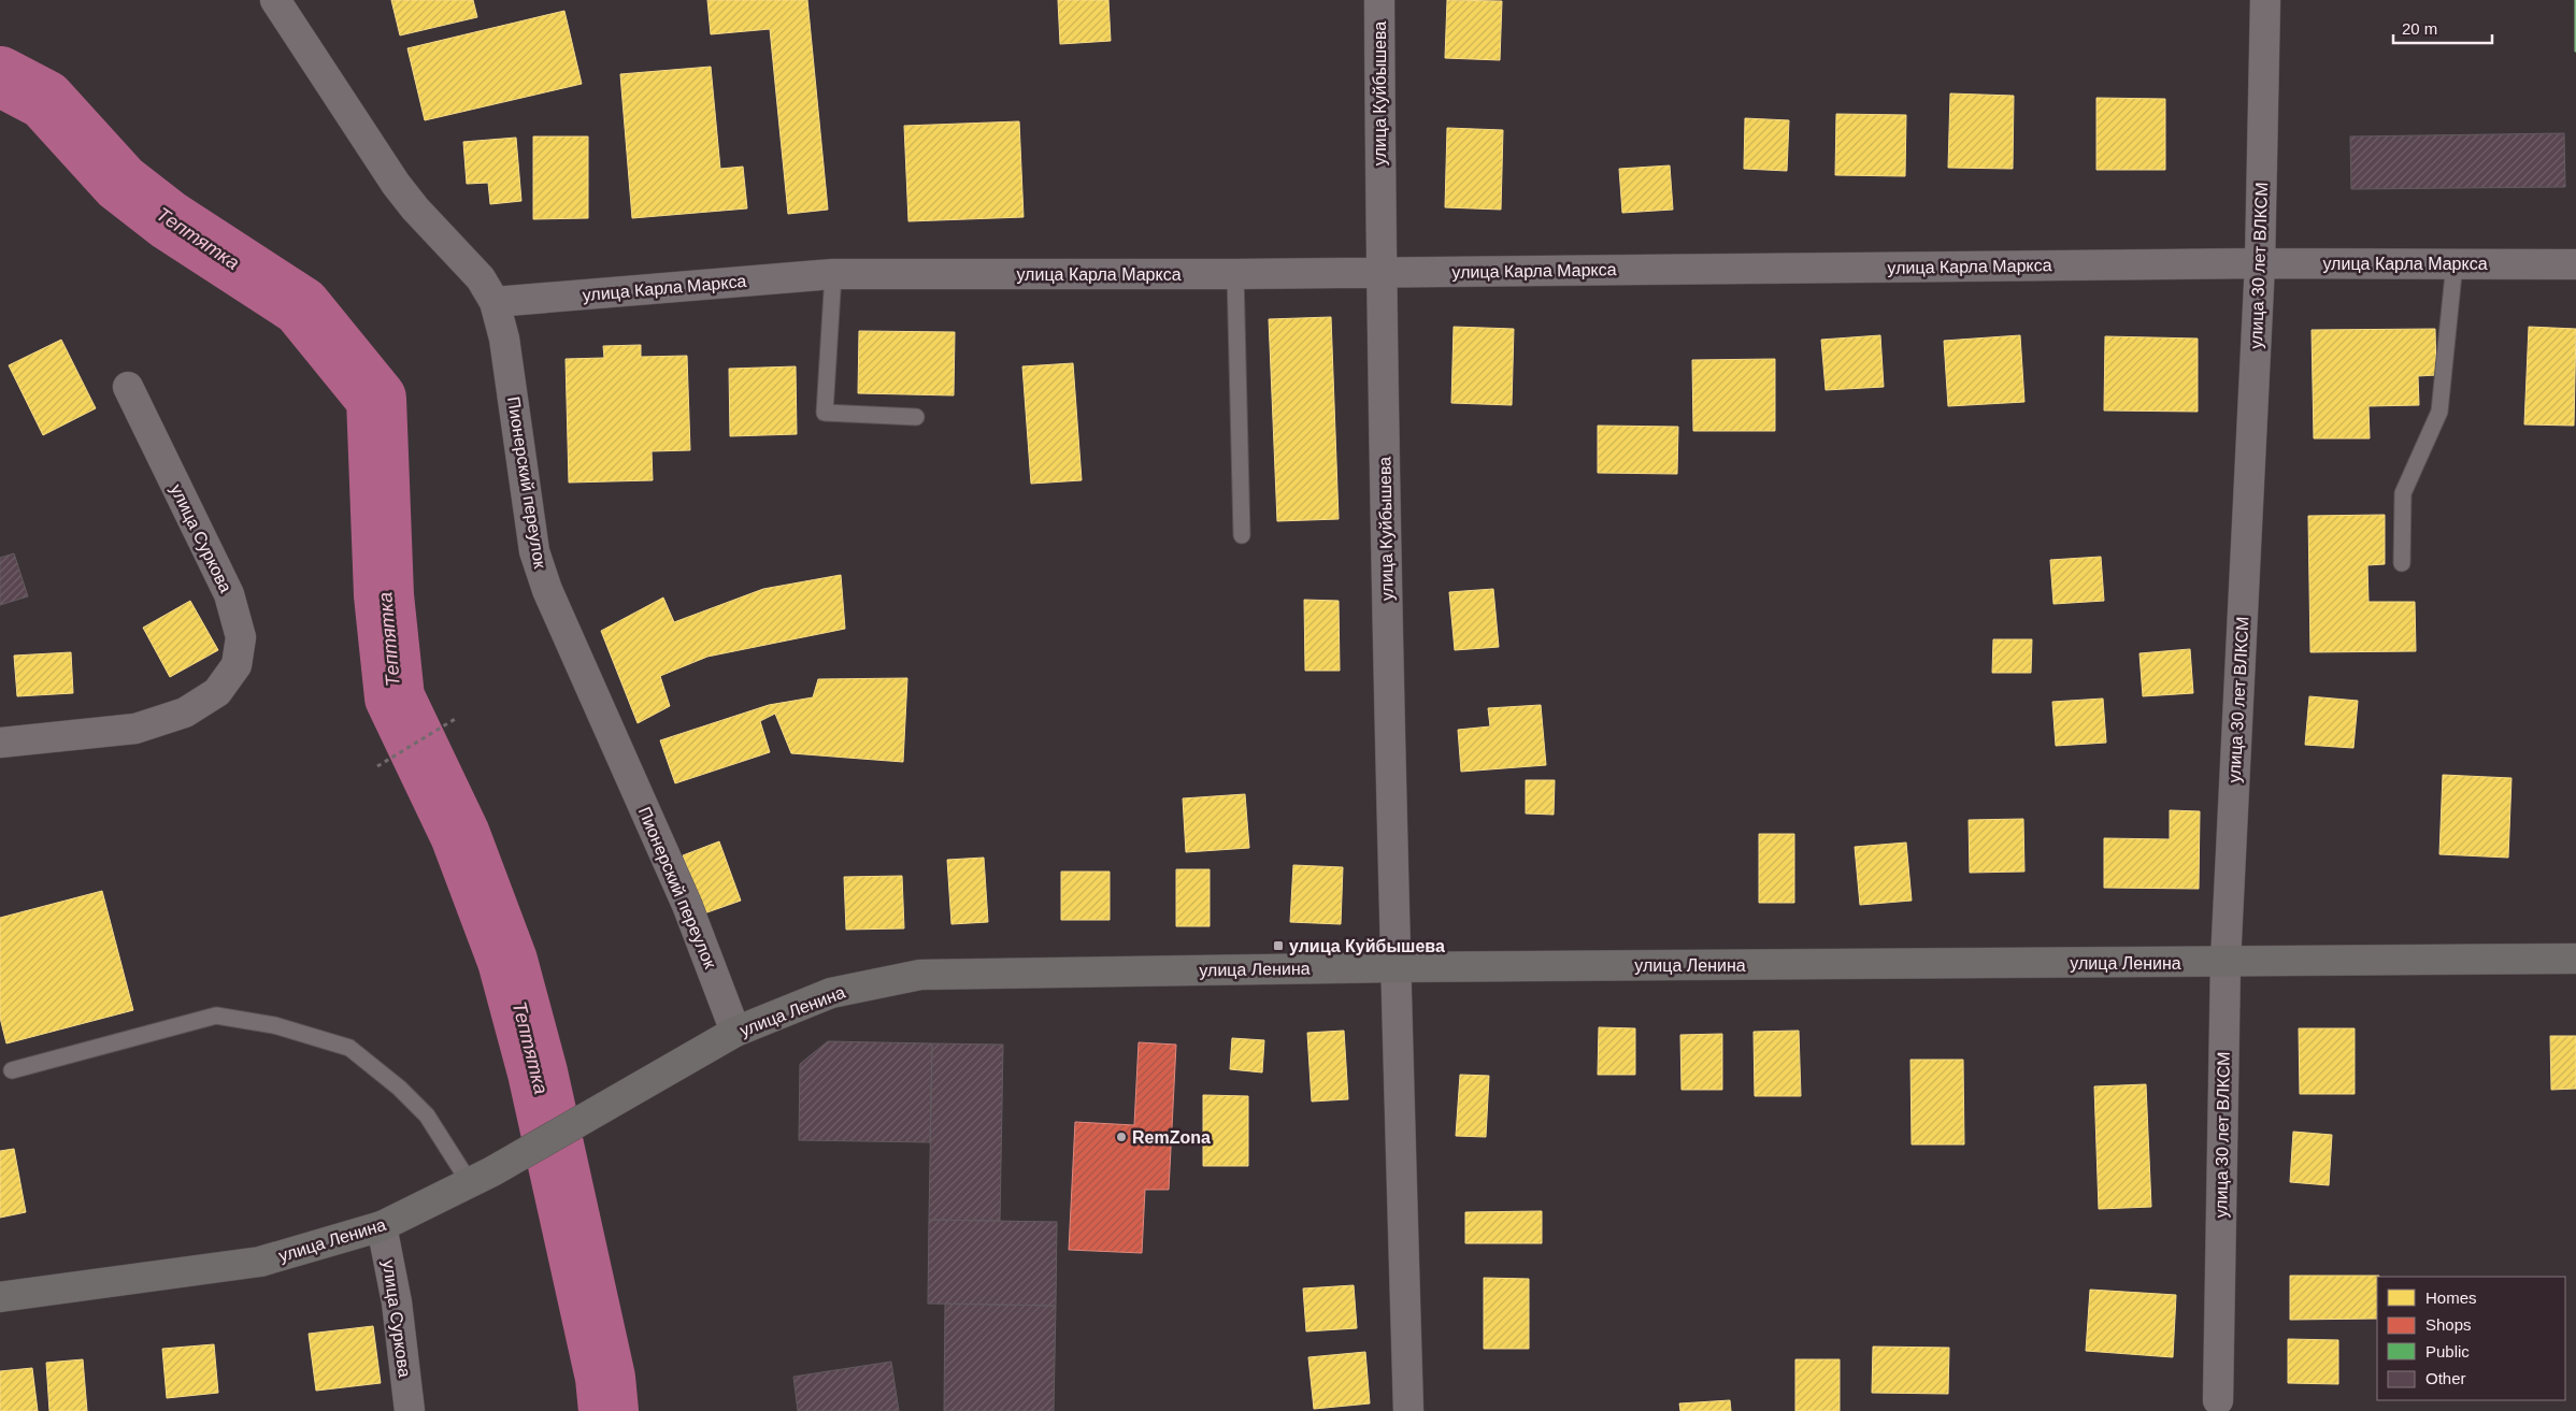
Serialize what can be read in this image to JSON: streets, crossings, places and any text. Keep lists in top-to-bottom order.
{
  "streets": {
    "main road": ["улица Ленина"],
    "street": [
      "улица Куйбышева",
      "улица Карла Маркса",
      "улица 30 лет ВЛКСМ",
      "Пионерский переулок",
      "улица Суркова"
    ]
  },
  "crossings": [
    ["улица Куйбышева", "улица Карла Маркса"],
    ["улица Куйбышева", "улица Ленина"],
    ["улица Карла Маркса", "улица 30 лет ВЛКСМ"],
    ["улица Карла Маркса", "Пионерский переулок"],
    ["улица 30 лет ВЛКСМ", "улица Ленина"],
    ["Пионерский переулок", "улица Ленина"],
    ["улица Суркова", "улица Ленина"]
  ],
  "water": ["Тептятка"],
  "places": {
    "transit": ["улица Куйбышева"],
    "other": ["RemZona"]
  },
  "legend": [
    "Homes",
    "Shops",
    "Public",
    "Other"
  ],
  "scale_bar": "20 m"
}
